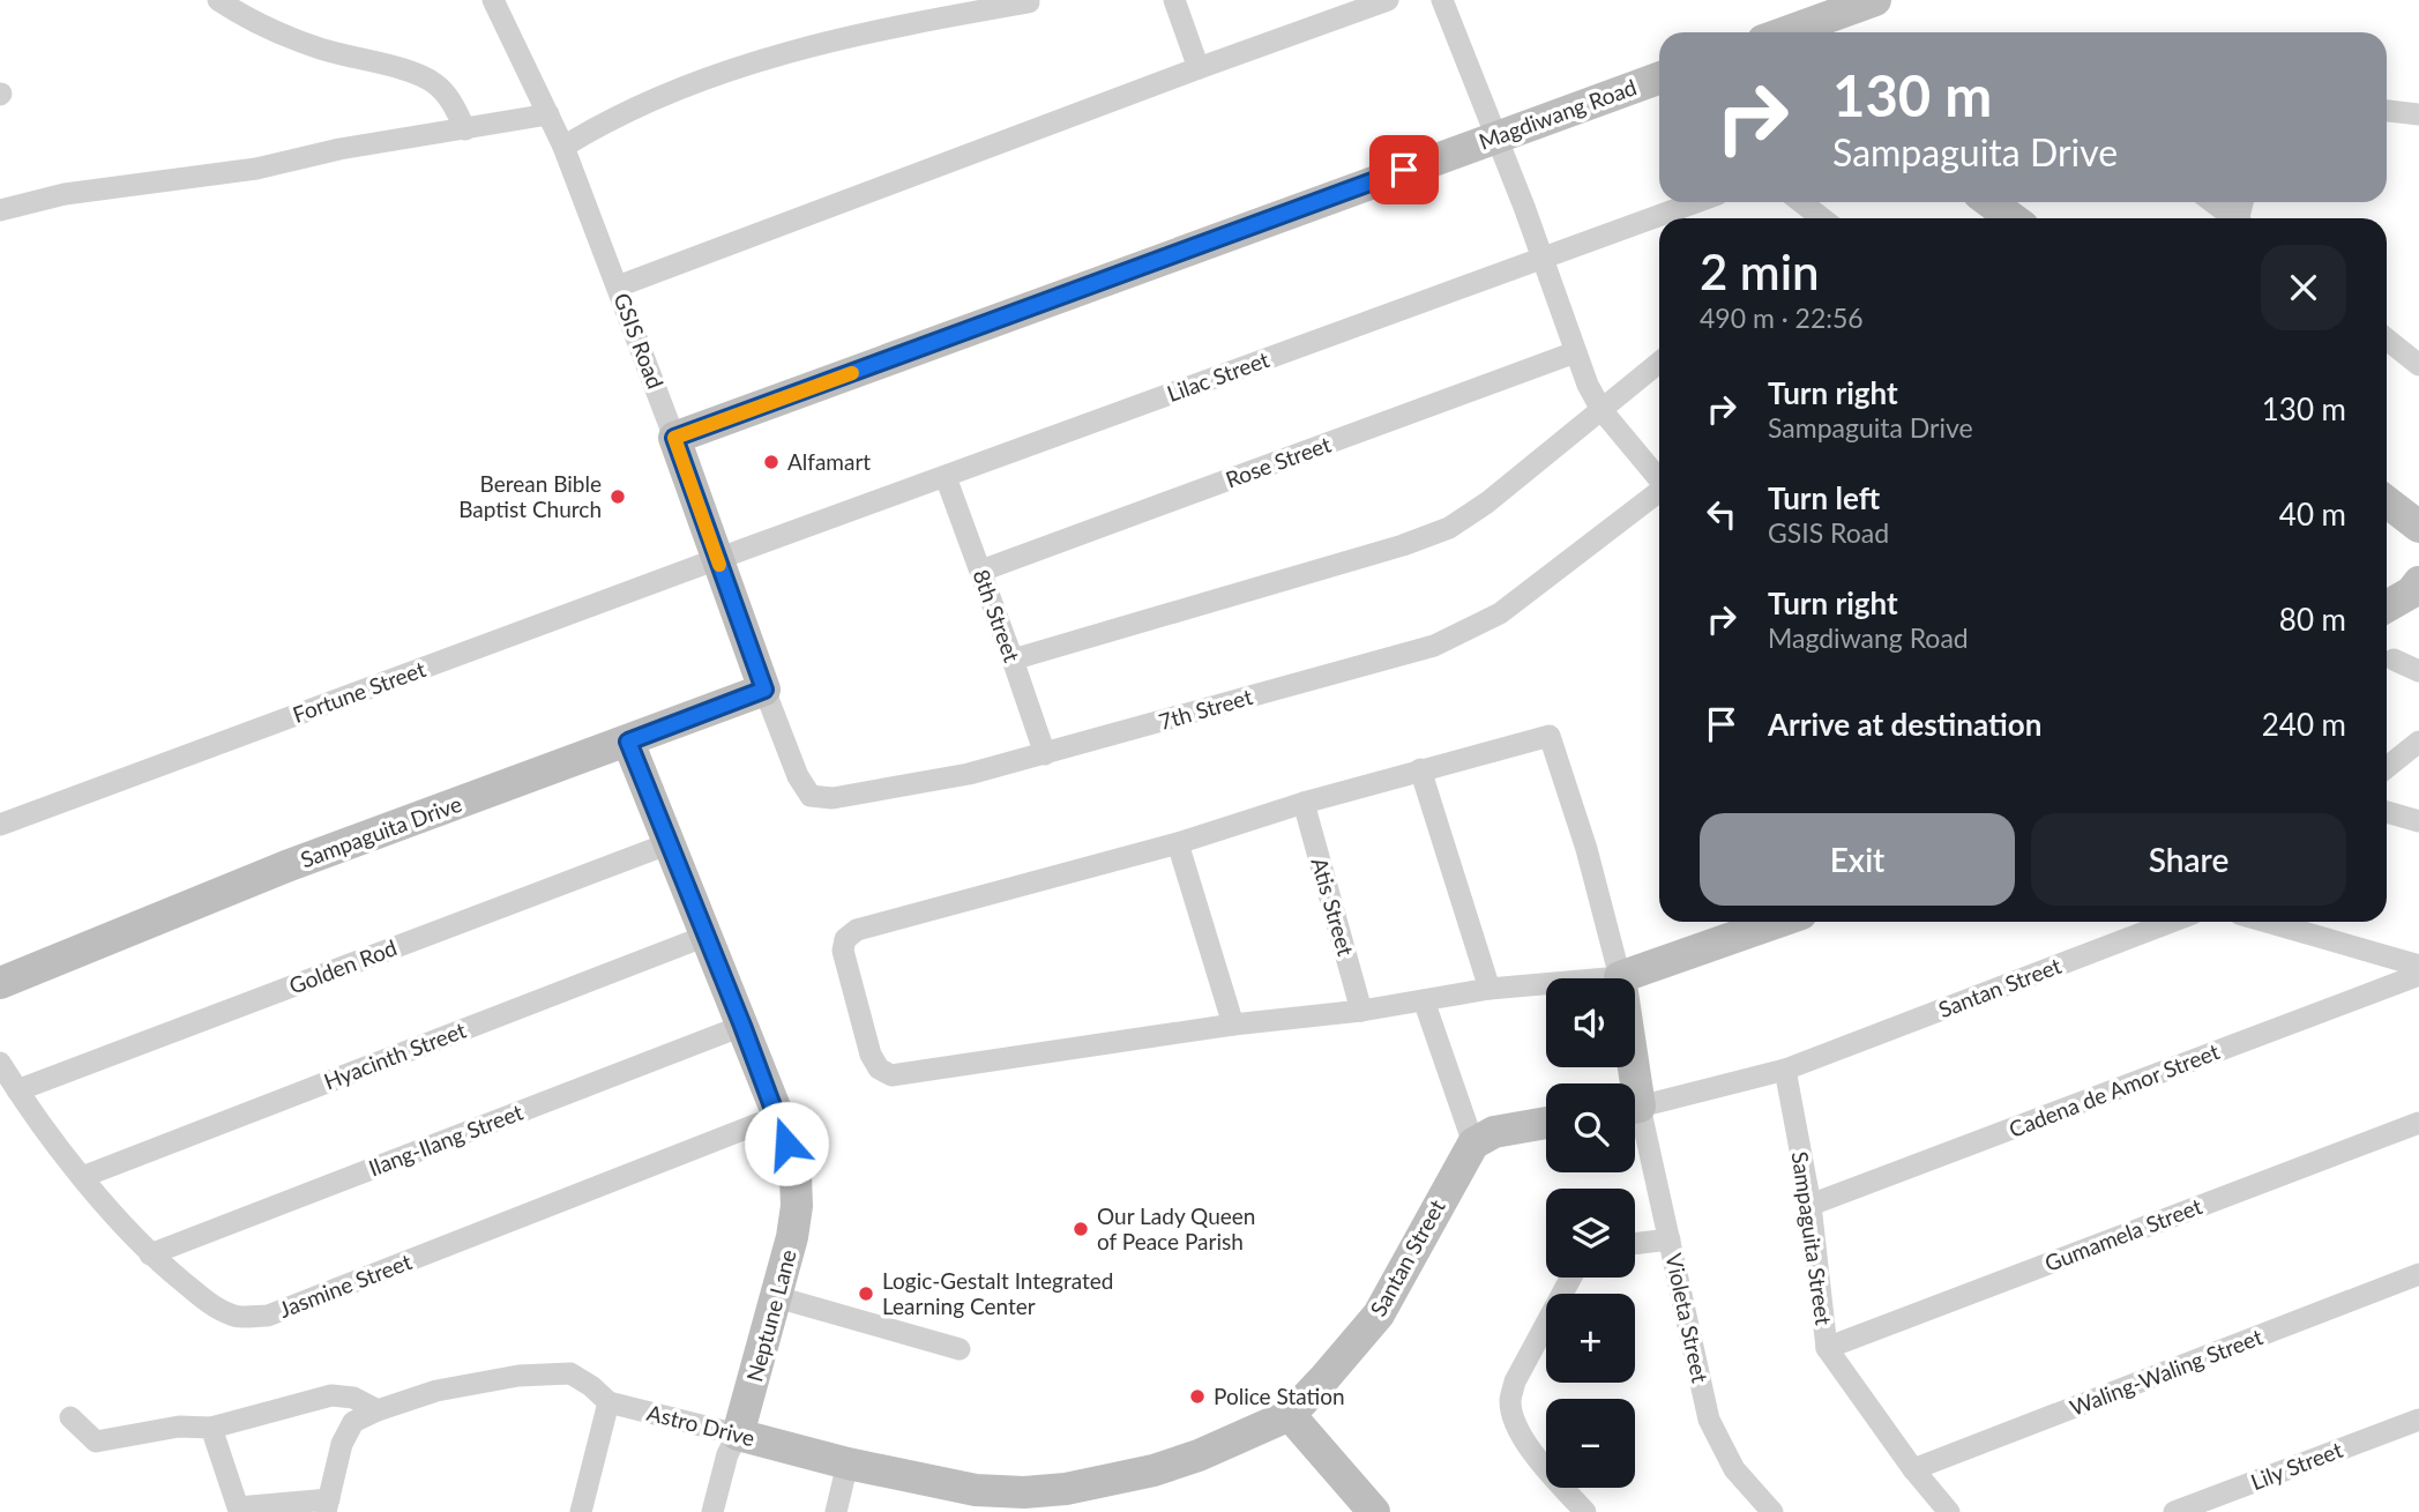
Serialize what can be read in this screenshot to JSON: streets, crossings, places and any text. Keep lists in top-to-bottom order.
{
  "streets": {
    "street": [
      "Magdiwang Road",
      "GSIS Road",
      "Lilac Street",
      "Rose Street",
      "8th Street",
      "Fortune Street",
      "7th Street",
      "Sampaguita Drive",
      "Atis Street",
      "Golden Rod",
      "Santan Street",
      "Hyacinth Street",
      "Cadena de Amor Street",
      "Ilang-Ilang Street",
      "Gumamela Street",
      "Sampaguita Street",
      "Jasmine Street",
      "Neptune Lane",
      "Violeta Street",
      "Waling-Waling Street",
      "Astro Drive",
      "Lily Street"
    ]
  },
  "crossings": [
    ["Magdiwang Road", "GSIS Road"],
    ["GSIS Road", "Lilac Street"],
    ["GSIS Road", "Fortune Street"],
    ["GSIS Road", "7th Street"],
    ["GSIS Road", "Sampaguita Drive"],
    ["Lilac Street", "8th Street"],
    ["Lilac Street", "Fortune Street"],
    ["Rose Street", "8th Street"],
    ["8th Street", "7th Street"],
    ["7th Street", "Sampaguita Drive"],
    ["Sampaguita Drive", "Neptune Lane"],
    ["Golden Rod", "Jasmine Street"],
    ["Golden Rod", "Neptune Lane"],
    ["Santan Street", "Sampaguita Street"],
    ["Santan Street", "Astro Drive"],
    ["Hyacinth Street", "Jasmine Street"],
    ["Hyacinth Street", "Neptune Lane"],
    ["Cadena de Amor Street", "Sampaguita Street"],
    ["Ilang-Ilang Street", "Jasmine Street"],
    ["Ilang-Ilang Street", "Neptune Lane"],
    ["Gumamela Street", "Sampaguita Street"],
    ["Sampaguita Street", "Waling-Waling Street"],
    ["Jasmine Street", "Neptune Lane"],
    ["Neptune Lane", "Astro Drive"]
  ],
  "places": [
    "Alfamart",
    "Berean Bible Baptist Church",
    "Our Lady Queen of Peace Parish",
    "Logic-Gestalt Integrated Learning Center",
    "Police Station"
  ],
  "page": {
    "turn": ["130 m", "Sampaguita Drive"],
    "heading": ["2 min", "490 m · 22:56"],
    "list": [
      {
        "name": "Turn right",
        "note": "Sampaguita Drive",
        "value": "130 m"
      },
      {
        "name": "Turn left",
        "note": "GSIS Road",
        "value": "40 m"
      },
      {
        "name": "Turn right",
        "note": "Magdiwang Road",
        "value": "80 m"
      },
      {
        "name": "Arrive at destination",
        "value": "240 m"
      }
    ],
    "buttons": ["Exit", "Share"],
    "map_buttons": ["+", "−"]
  }
}
